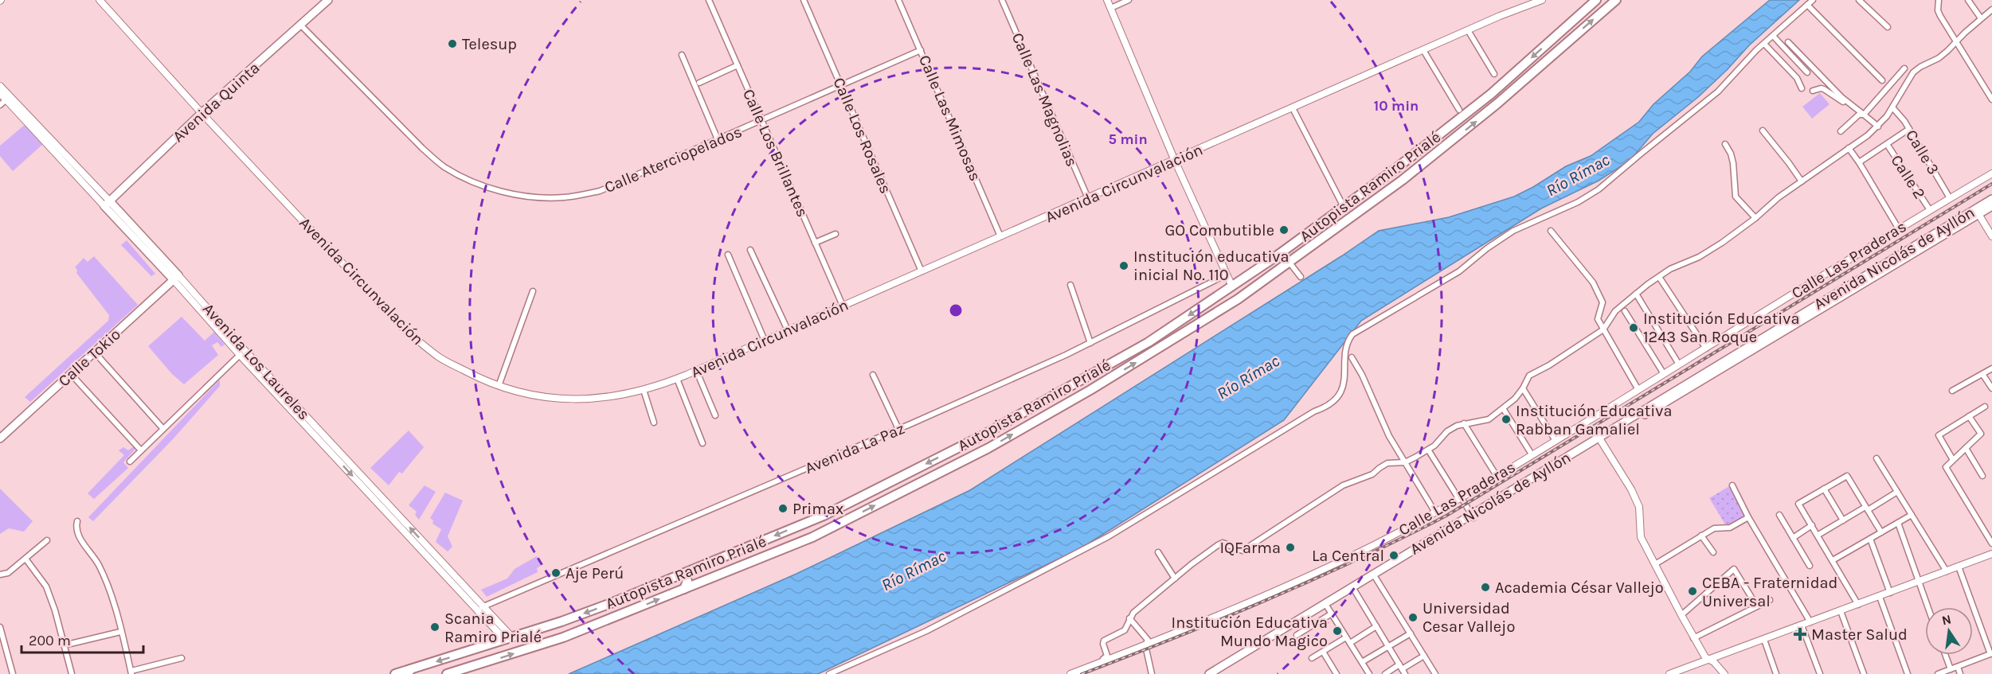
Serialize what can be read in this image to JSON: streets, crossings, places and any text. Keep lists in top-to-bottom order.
{
  "streets": {
    "highway": ["Autopista Ramiro Prialé"],
    "main road": [
      "Avenida Quinta",
      "Avenida Nicolás de Ayllón",
      "Calle Tokio",
      "Avenida Los Laureles"
    ],
    "street": [
      "Calle Las Magnolias",
      "Calle Las Mimosas",
      "Calle Los Rosales",
      "Calle 3",
      "Calle Los Brillantes",
      "Calle Aterciopelados",
      "Calle 2",
      "Avenida Circunvalación",
      "Calle Las Praderas",
      "Avenida La Paz"
    ]
  },
  "crossings": [
    ["Calle Las Magnolias", "Avenida Circunvalación"],
    ["Avenida Quinta", "Calle Aterciopelados"],
    ["Avenida Quinta", "Avenida Circunvalación"],
    ["Avenida Quinta", "Avenida Los Laureles"],
    ["Calle Las Mimosas", "Calle Aterciopelados"],
    ["Calle Las Mimosas", "Avenida Circunvalación"],
    ["Calle Los Rosales", "Calle Aterciopelados"],
    ["Calle Los Rosales", "Avenida Circunvalación"],
    ["Calle 3", "Calle Las Praderas"],
    ["Calle Los Brillantes", "Calle Aterciopelados"],
    ["Calle Los Brillantes", "Avenida Circunvalación"],
    ["Calle 2", "Calle Las Praderas"],
    ["Autopista Ramiro Prialé", "Avenida Los Laureles"],
    ["Calle Tokio", "Avenida Los Laureles"],
    ["Avenida Los Laureles", "Avenida La Paz"]
  ],
  "water": ["Río Rímac"],
  "places": {
    "other": [
      "Telesup",
      "GO Combutible",
      "Institución educativa inicial No. 110",
      "Institución Educativa 1243 San Roque",
      "Institución Educativa Rabban Gamaliel",
      "Primax",
      "IQFarma",
      "La Central",
      "Aje Perú",
      "Academia César Vallejo",
      "CEBA - Fraternidad Universal",
      "Universidad Cesar Vallejo",
      "Scania Ramiro Prialé",
      "Institución Educativa Mundo Magico"
    ],
    "health": ["Master Salud"]
  },
  "scale_bar": "200 m",
  "north": "top",
  "rings": ["10 min", "5 min"]
}
